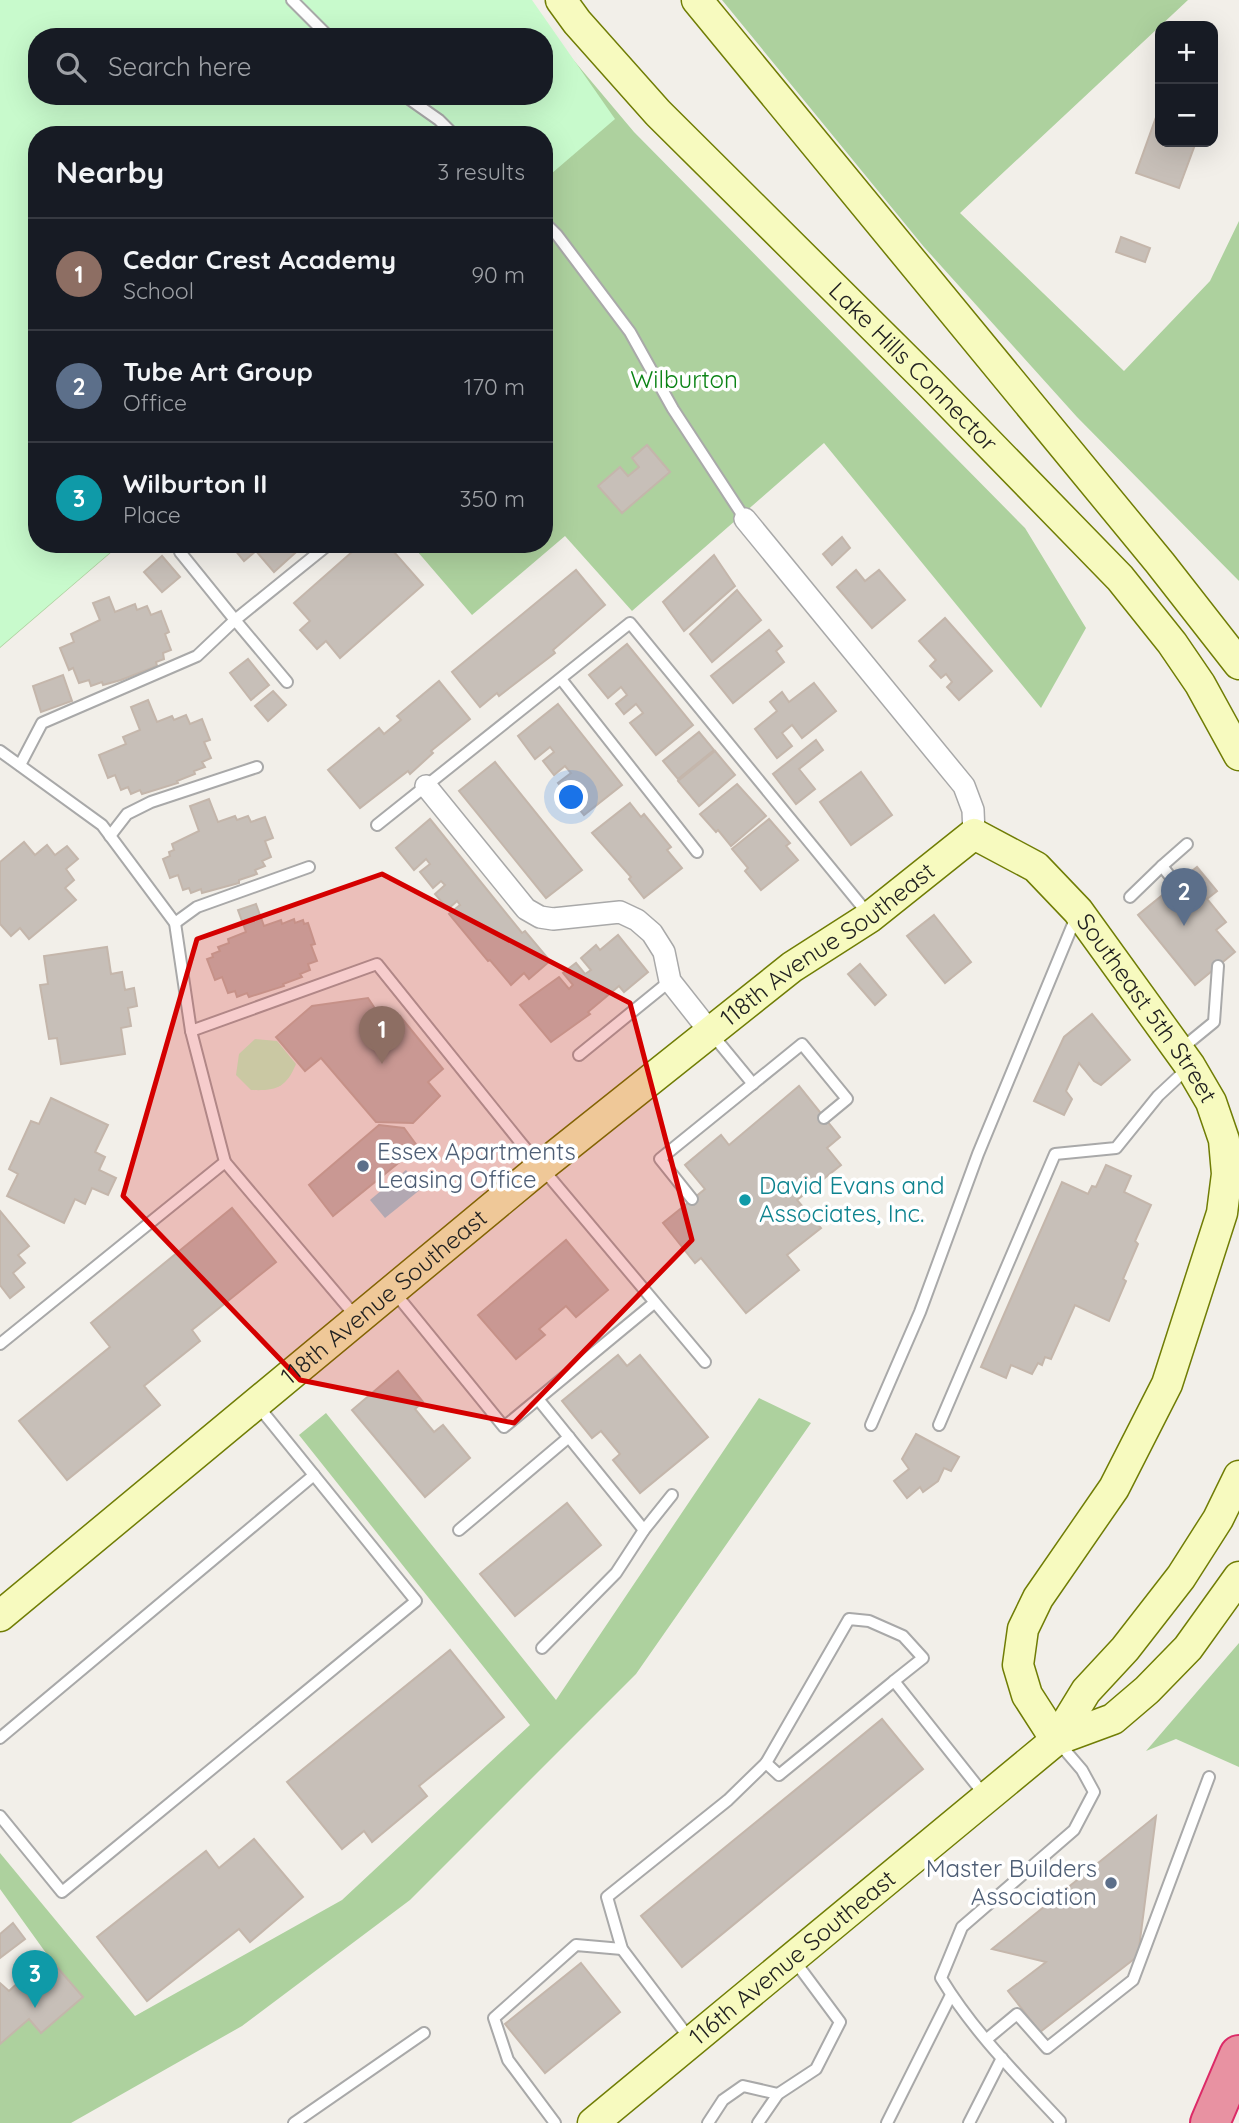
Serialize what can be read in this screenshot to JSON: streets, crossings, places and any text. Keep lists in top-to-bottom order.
{
  "streets": {
    "main road": [
      "Lake Hills Connector",
      "118th Avenue Southeast",
      "Southeast 5th Street",
      "116th Avenue Southeast"
    ]
  },
  "crossings": [
    ["118th Avenue Southeast", "Southeast 5th Street"],
    ["Southeast 5th Street", "116th Avenue Southeast"]
  ],
  "parks": ["Wilburton"],
  "places": ["Essex Apartments Leasing Office", "David Evans and Associates, Inc.", "Master Builders Association"],
  "page": {
    "map_buttons": ["+", "−"],
    "search": "Search here",
    "heading": ["Nearby", "3 results"],
    "list": [
      {
        "mark": "1",
        "name": "Cedar Crest Academy",
        "note": "School",
        "value": "90 m"
      },
      {
        "mark": "2",
        "name": "Tube Art Group",
        "note": "Office",
        "value": "170 m"
      },
      {
        "mark": "3",
        "name": "Wilburton II",
        "note": "Place",
        "value": "350 m"
      }
    ],
    "pins": ["2", "1", "3"]
  }
}
